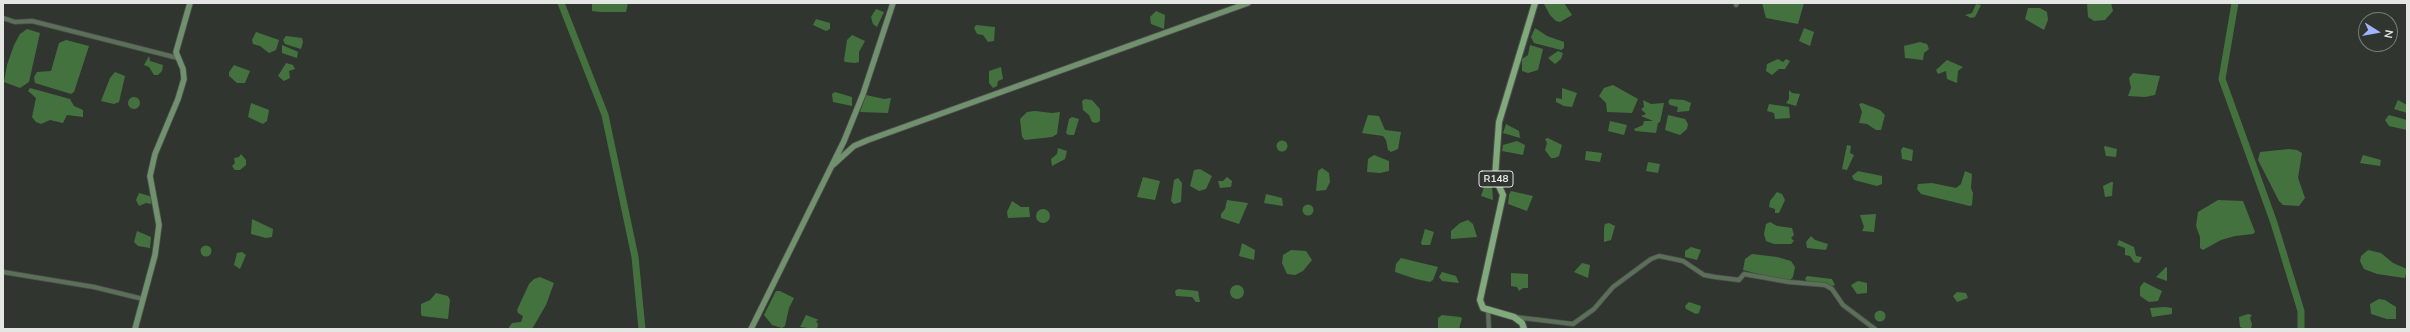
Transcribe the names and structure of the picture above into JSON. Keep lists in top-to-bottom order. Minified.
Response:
{"streets":{"main road":["R148"]},"north":"right"}
